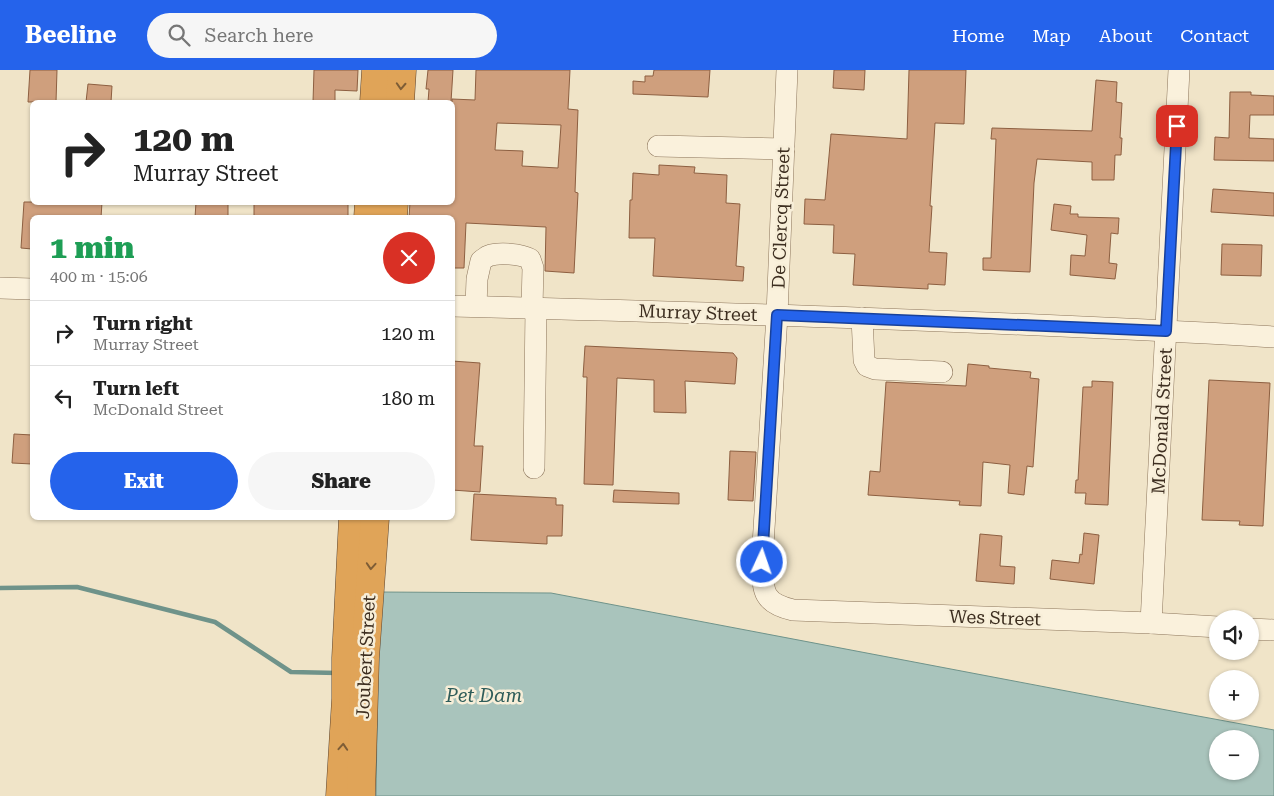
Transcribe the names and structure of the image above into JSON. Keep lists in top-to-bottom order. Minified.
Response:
{"streets":{"highway":["Joubert Street"],"street":["De Clercq Street","Murray Street","McDonald Street","Wes Street"]},"crossings":[["De Clercq Street","Murray Street"],["De Clercq Street","Wes Street"],["Murray Street","McDonald Street"],["McDonald Street","Wes Street"]],"water":["Pet Dam"],"page":{"header":"Beeline","search":"Search here","nav":["Home","Map","About","Contact"],"turn":["120 m","Murray Street"],"heading":["1 min","400 m · 15:06"],"list":[{"name":"Turn right","note":"Murray Street","value":"120 m"},{"name":"Turn left","note":"McDonald Street","value":"180 m"}],"buttons":["Exit","Share"],"map_buttons":["+","−"]}}
